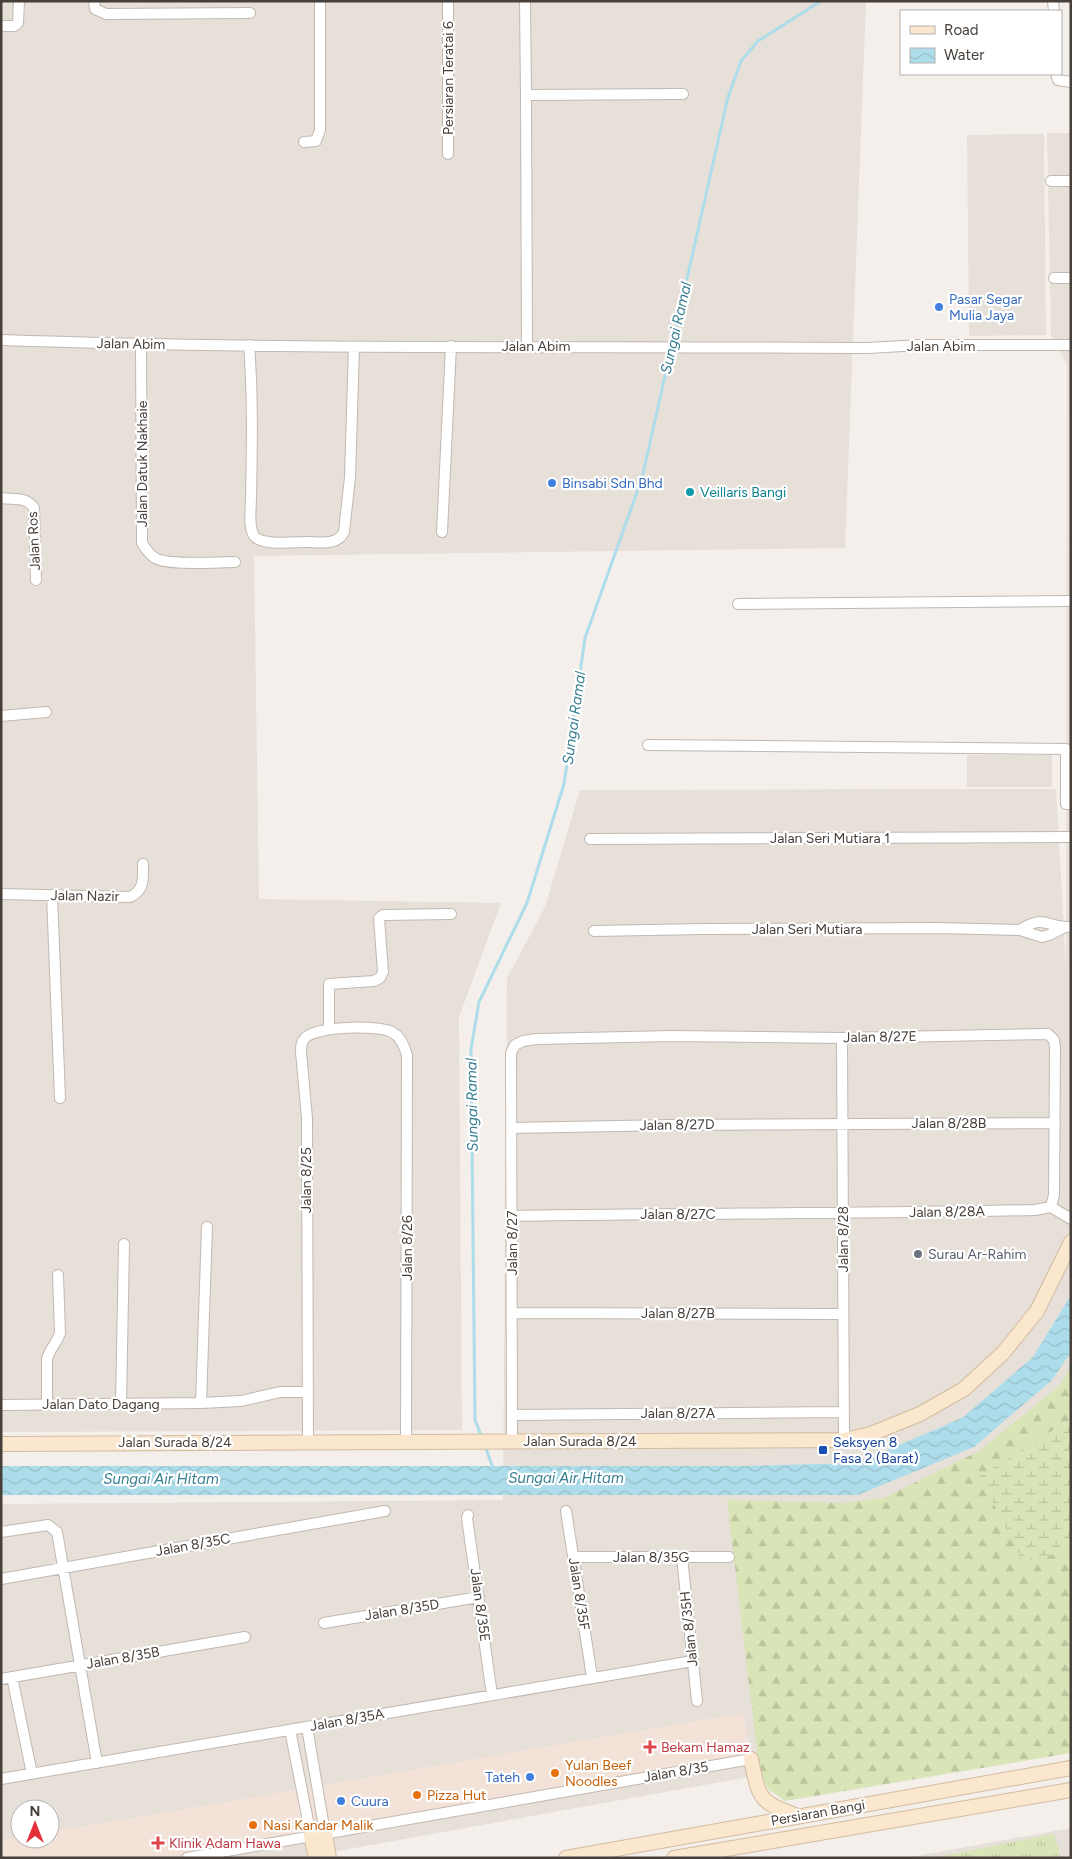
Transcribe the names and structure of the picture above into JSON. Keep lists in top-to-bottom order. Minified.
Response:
{"streets":{"street":["Persiaran Teratai 6","Jalan Abim","Jalan Datuk Nakhaie","Jalan Ros","Jalan Seri Mutiara 1","Jalan Nazir","Jalan Seri Mutiara","Jalan 8/27E","Jalan 8/28B","Jalan 8/27D","Jalan 8/25","Jalan 8/28A","Jalan 8/27C","Jalan 8/28","Jalan 8/27","Jalan 8/26","Jalan 8/27B","Jalan Dato Dagang","Jalan 8/27A","Jalan Surada 8/24","Jalan 8/35C","Jalan 8/35G","Jalan 8/35F","Jalan 8/35E","Jalan 8/35D","Jalan 8/35H","Jalan 8/35B","Jalan 8/35A","Jalan 8/35","Persiaran Bangi"]},"crossings":[["Jalan Abim","Jalan Datuk Nakhaie"],["Jalan 8/27E","Jalan 8/28B"],["Jalan 8/27E","Jalan 8/28A"],["Jalan 8/27E","Jalan 8/28"],["Jalan 8/27E","Jalan 8/27"],["Jalan 8/28B","Jalan 8/27D"],["Jalan 8/28B","Jalan 8/28"],["Jalan 8/27D","Jalan 8/28"],["Jalan 8/27D","Jalan 8/27"],["Jalan 8/25","Jalan 8/26"],["Jalan 8/25","Jalan Dato Dagang"],["Jalan 8/25","Jalan Surada 8/24"],["Jalan 8/28A","Jalan 8/27C"],["Jalan 8/28A","Jalan 8/28"],["Jalan 8/27C","Jalan 8/28"],["Jalan 8/27C","Jalan 8/27"],["Jalan 8/28","Jalan 8/27B"],["Jalan 8/28","Jalan 8/27A"],["Jalan 8/28","Jalan Surada 8/24"],["Jalan 8/27","Jalan 8/27B"],["Jalan 8/27","Jalan 8/27A"],["Jalan 8/27","Jalan Surada 8/24"],["Jalan 8/26","Jalan Surada 8/24"],["Jalan 8/35G","Jalan 8/35F"],["Jalan 8/35G","Jalan 8/35H"],["Jalan 8/35F","Jalan 8/35A"],["Jalan 8/35E","Jalan 8/35D"],["Jalan 8/35E","Jalan 8/35A"],["Jalan 8/35H","Jalan 8/35A"]],"water":["Sungai Ramal","Sungai Air Hitam"],"places":{"other":["Pasar Segar Mulia Jaya","Binsabi Sdn Bhd","Veillaris Bangi","Surau Ar-Rahim","Yulan Beef Noodles","Tateh","Pizza Hut","Cuura","Nasi Kandar Malik"],"transit":["Seksyen 8 Fasa 2 (Barat)"],"health":["Bekam Hamaz","Klinik Adam Hawa"]},"legend":["Road","Water"],"north":"top"}
